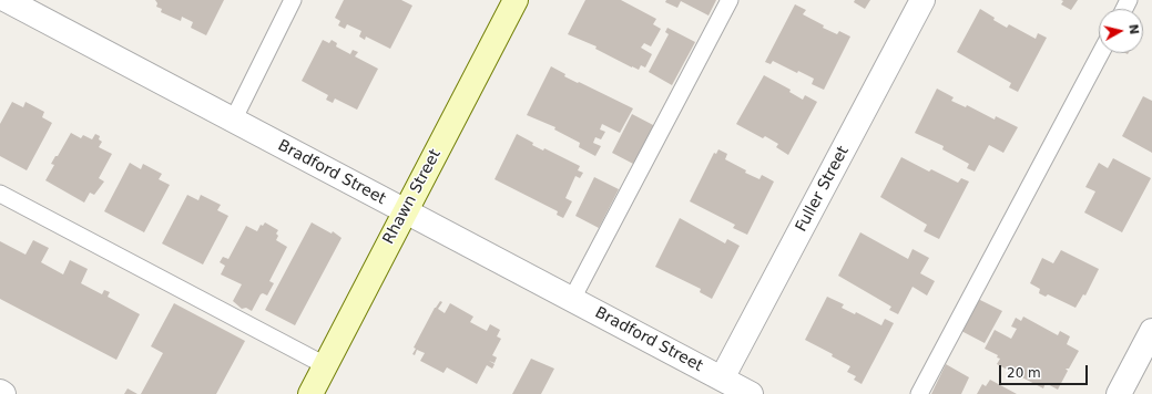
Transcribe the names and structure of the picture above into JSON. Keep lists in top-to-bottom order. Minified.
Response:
{"streets":{"main road":["Rhawn Street"],"street":["Bradford Street","Fuller Street"]},"crossings":[["Bradford Street","Fuller Street"],["Bradford Street","Rhawn Street"]],"scale_bar":"20 m","north":"right"}
